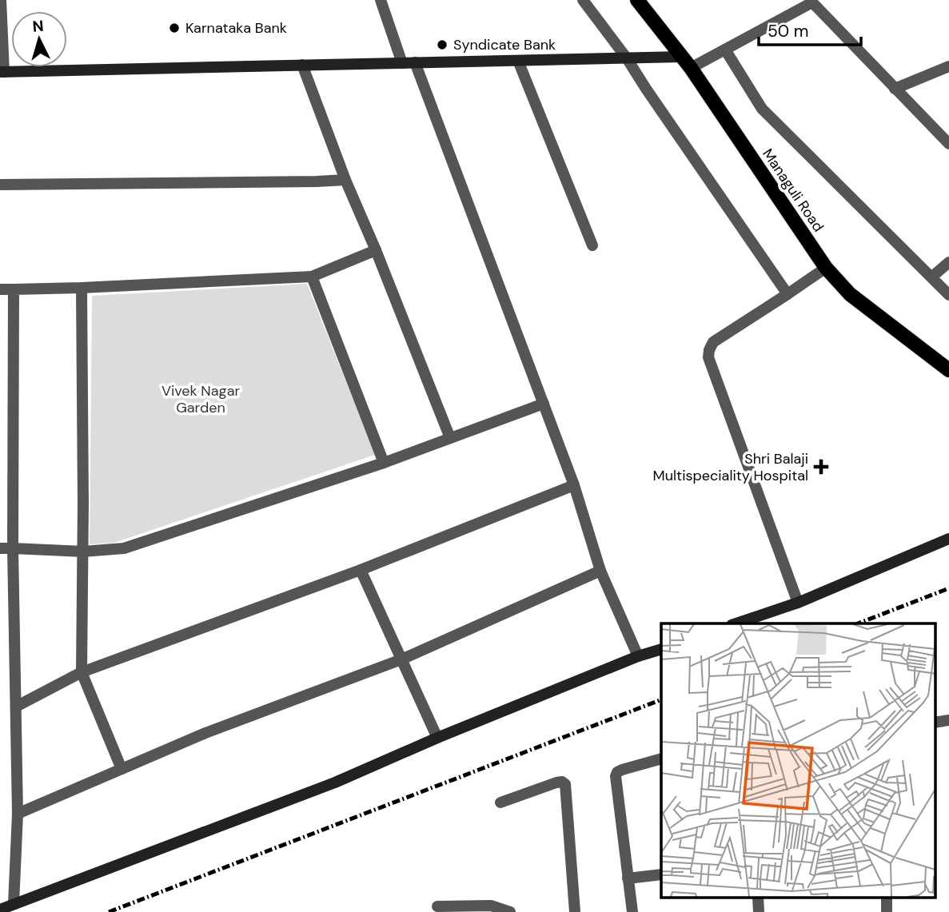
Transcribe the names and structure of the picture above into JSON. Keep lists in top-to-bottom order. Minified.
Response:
{"streets":{"main road":["Managuli Road"]},"parks":["Vivek Nagar Garden"],"places":{"other":["Karnataka Bank","Syndicate Bank"],"health":["Shri Balaji Multispeciality Hospital"]},"scale_bar":"50 m","north":"top"}
